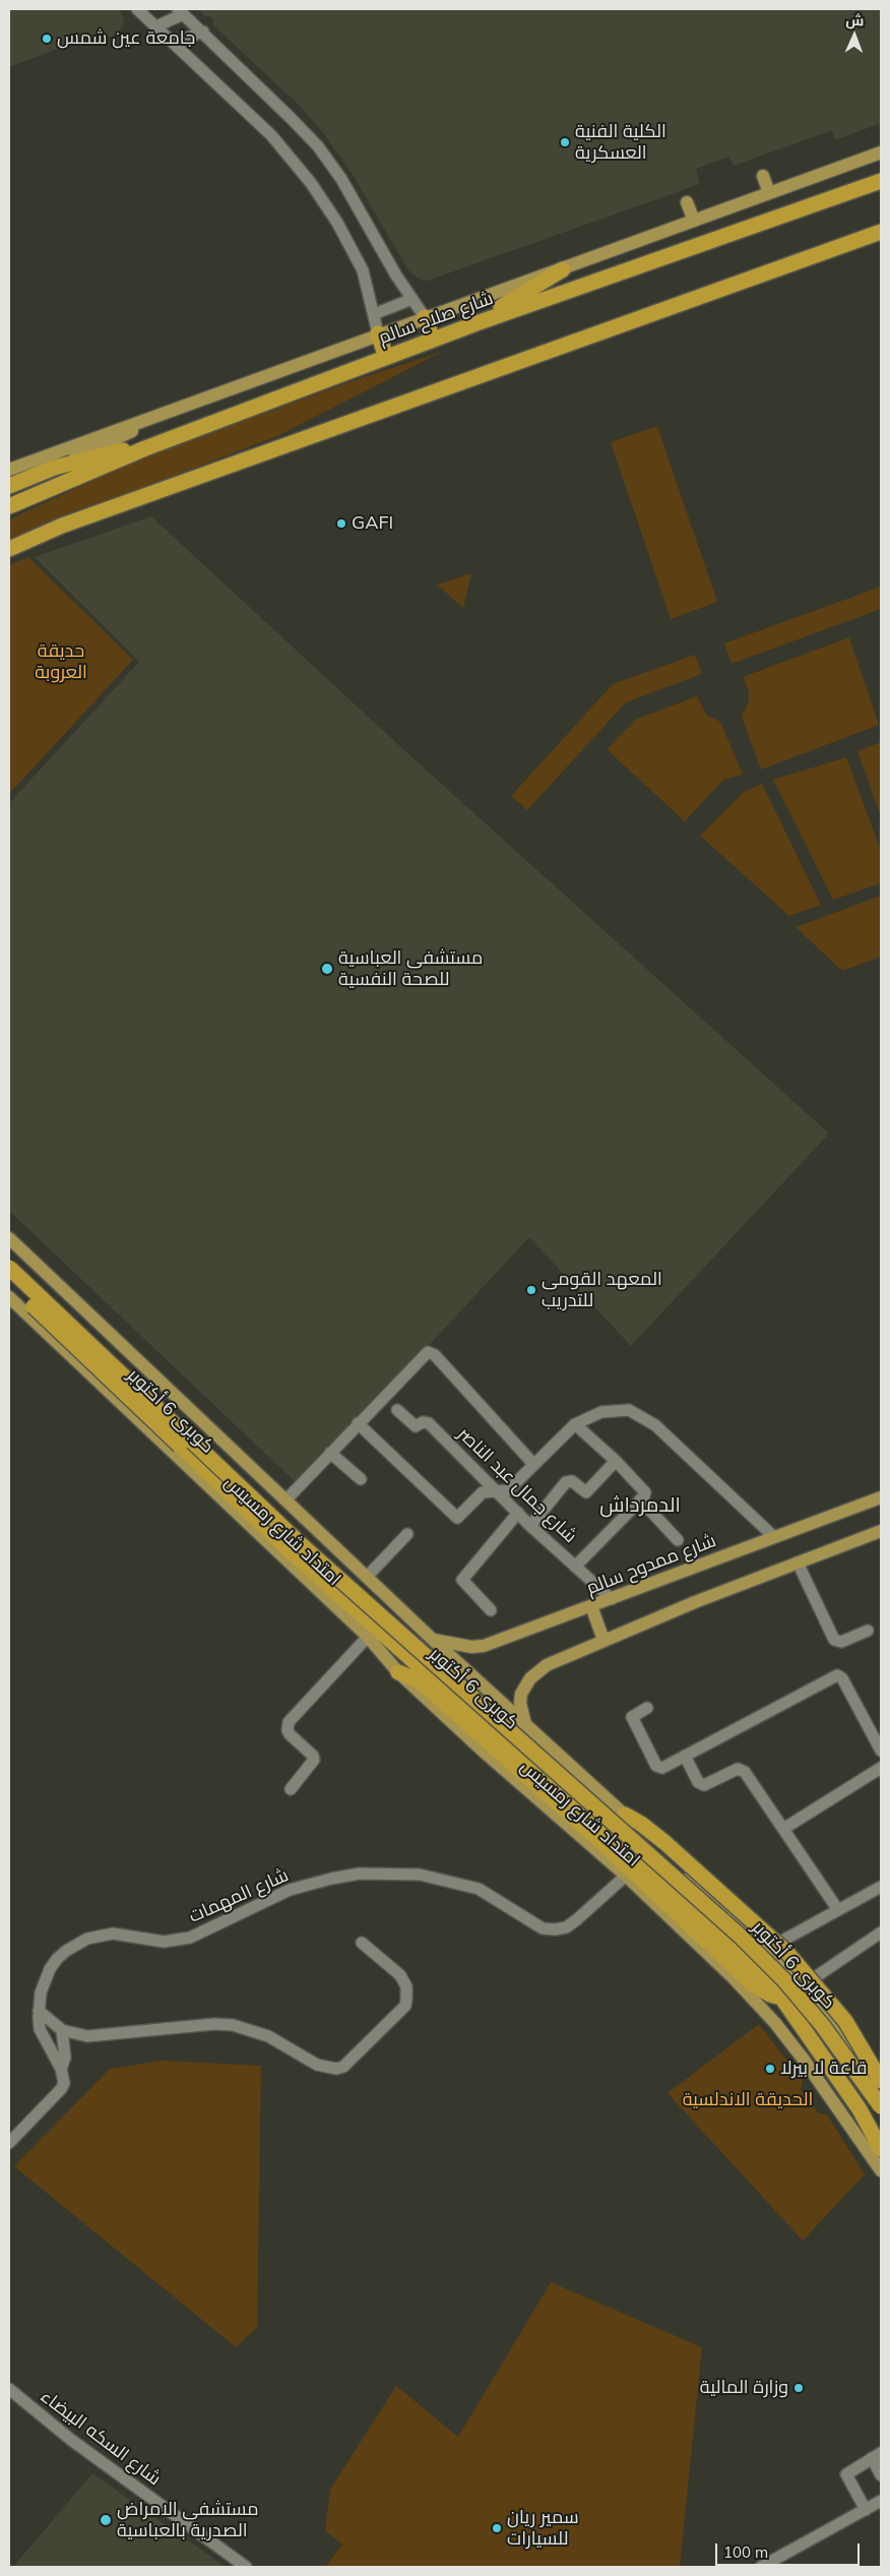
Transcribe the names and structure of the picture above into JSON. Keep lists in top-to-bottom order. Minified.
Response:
{"streets":{"highway":["شارع صلاح سالم","كوبرى 6 أكتوبر"],"main road":["امتداد شارع رمسيس","شارع ممدوح سالم"],"street":["شارع جمال عبد الناصر","شارع المهمات","شارع السكه البيضاء"]},"crossings":[["شارع جمال عبد الناصر","شارع ممدوح سالم"],["امتداد شارع رمسيس","شارع ممدوح سالم"],["امتداد شارع رمسيس","شارع المهمات"]],"districts":["الدمرداش"],"parks":["حديقة العروبة","الحديقة الاندلسية"],"places":["جامعة عين شمس","الكلية الفنية العسكرية","GAFI","مستشفى العباسية للصحة النفسية","المعهد القومى للتدريب","قاعة لا بيرلا","وزارة المالية","مستشفى الامراض الصدرية بالعباسية","سمير ريان للسيارات"],"scale_bar":"100 m","north":"top"}
